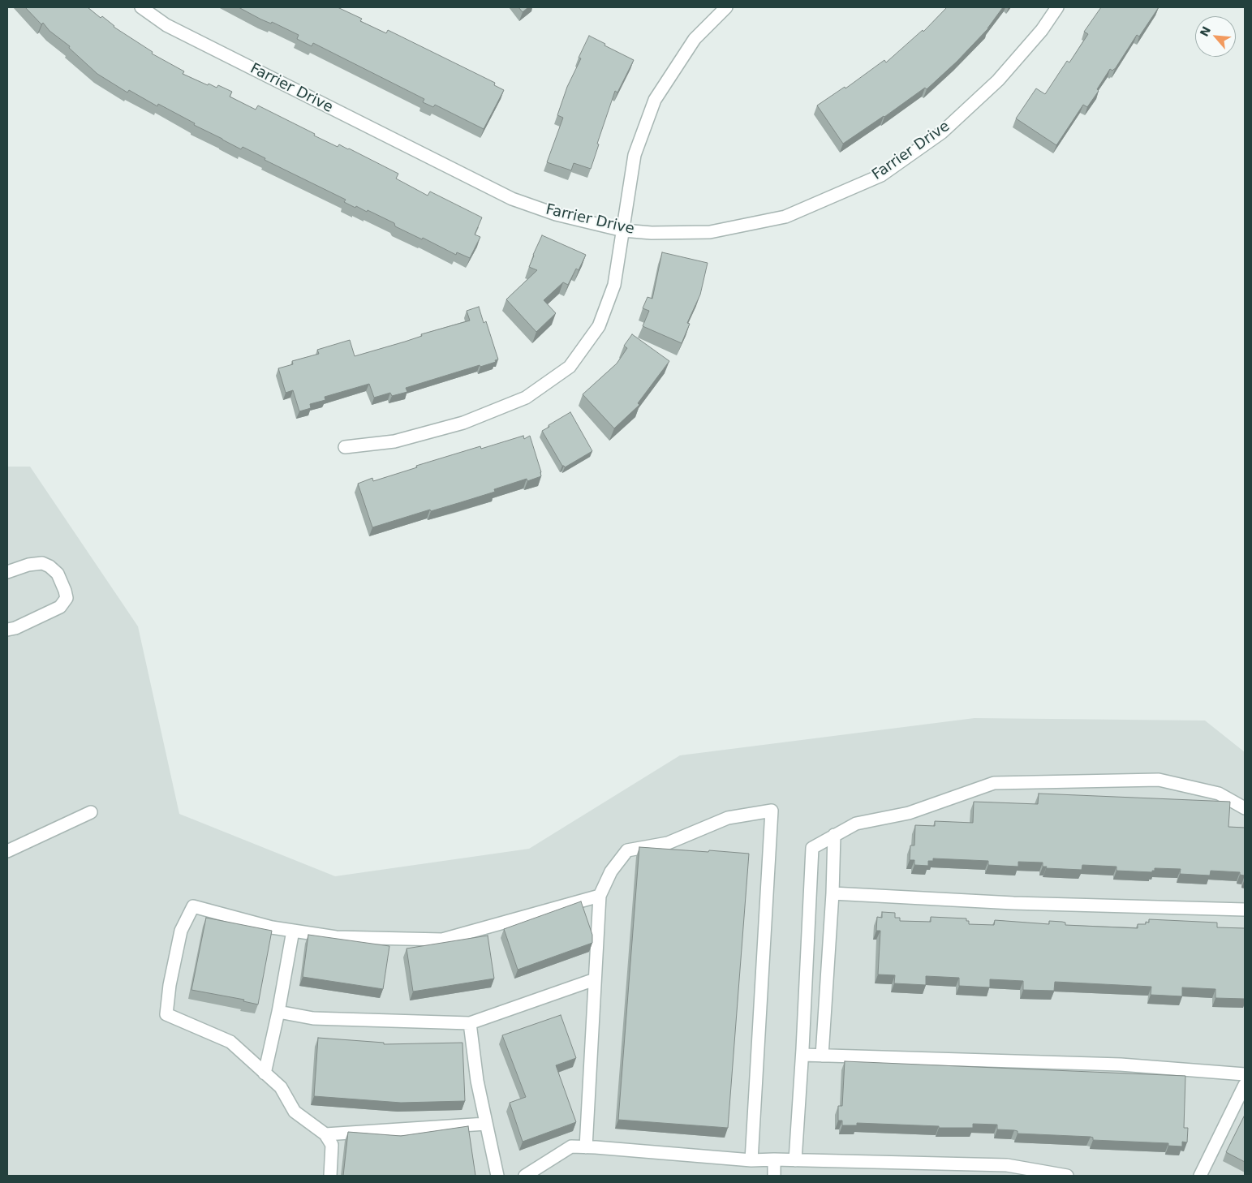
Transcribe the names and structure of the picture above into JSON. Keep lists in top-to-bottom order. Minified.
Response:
{"streets":{"street":["Farrier Drive"]},"north":"top left"}
